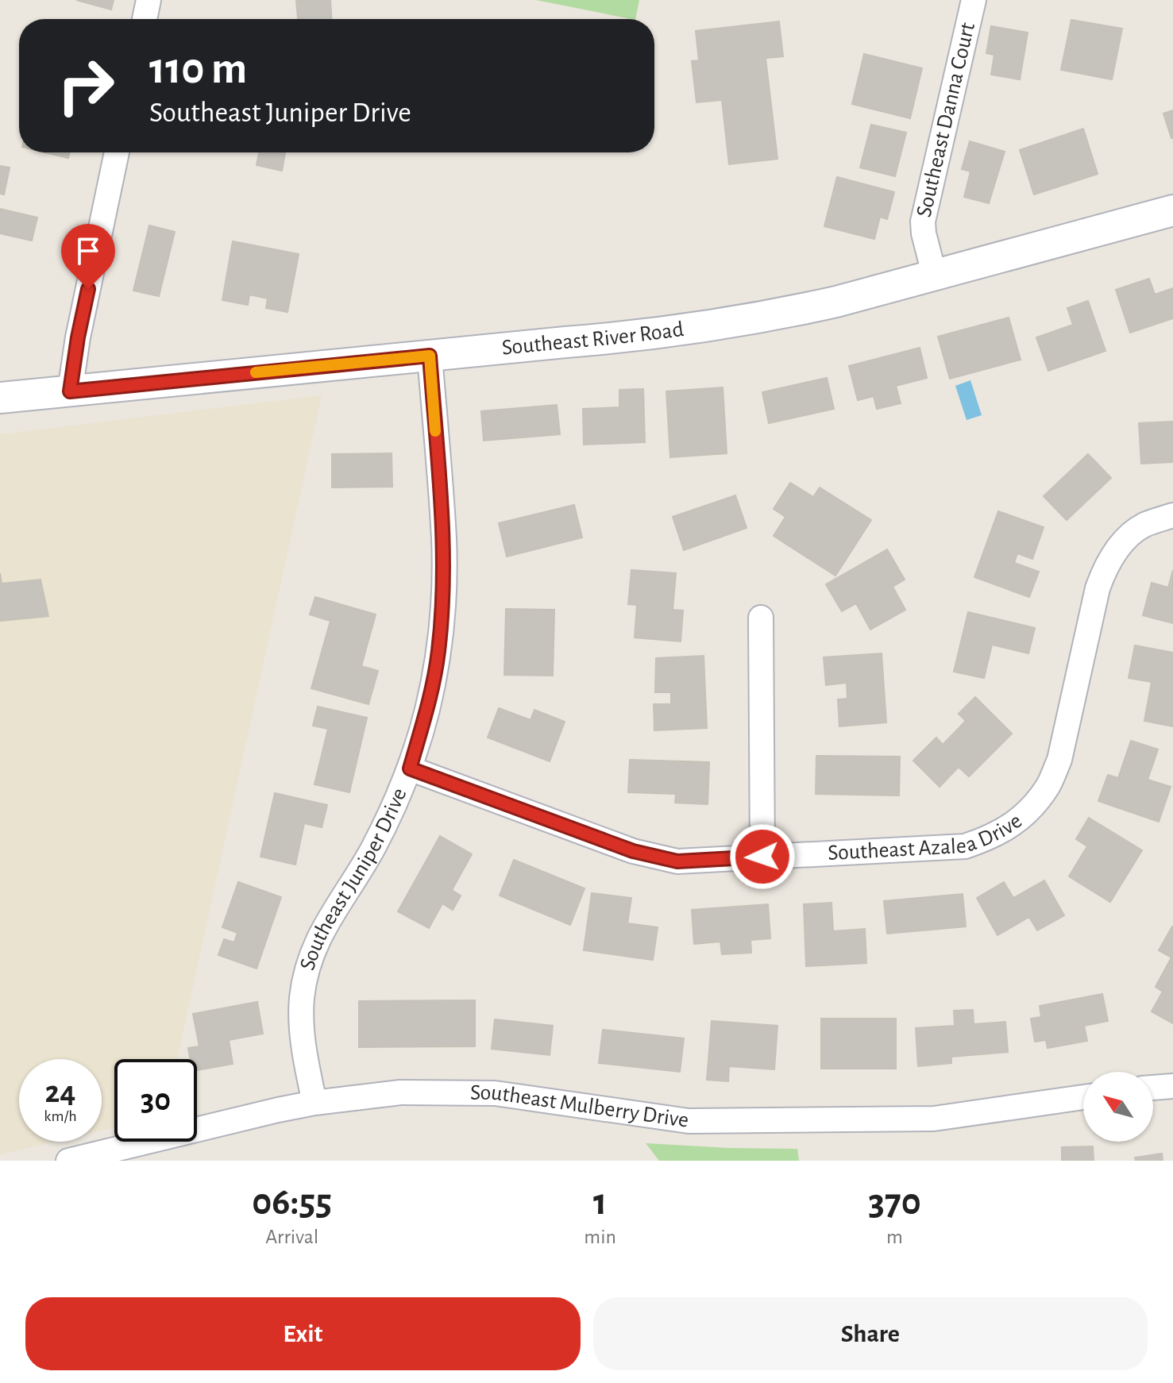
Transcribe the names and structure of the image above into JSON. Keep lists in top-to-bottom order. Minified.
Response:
{"streets":{"street":["Southeast Danna Court","Southeast River Road","Southeast Azalea Drive","Southeast Juniper Drive","Southeast Mulberry Drive"]},"crossings":[["Southeast Danna Court","Southeast River Road"],["Southeast River Road","Southeast Juniper Drive"],["Southeast Azalea Drive","Southeast Juniper Drive"],["Southeast Juniper Drive","Southeast Mulberry Drive"]],"north":"top left","page":{"turn":["110 m","Southeast Juniper Drive"],"speed":"24 km/h","limit":"30","eta":["06:55","Arrival","1","min","370","m"],"buttons":["Exit","Share"]}}
